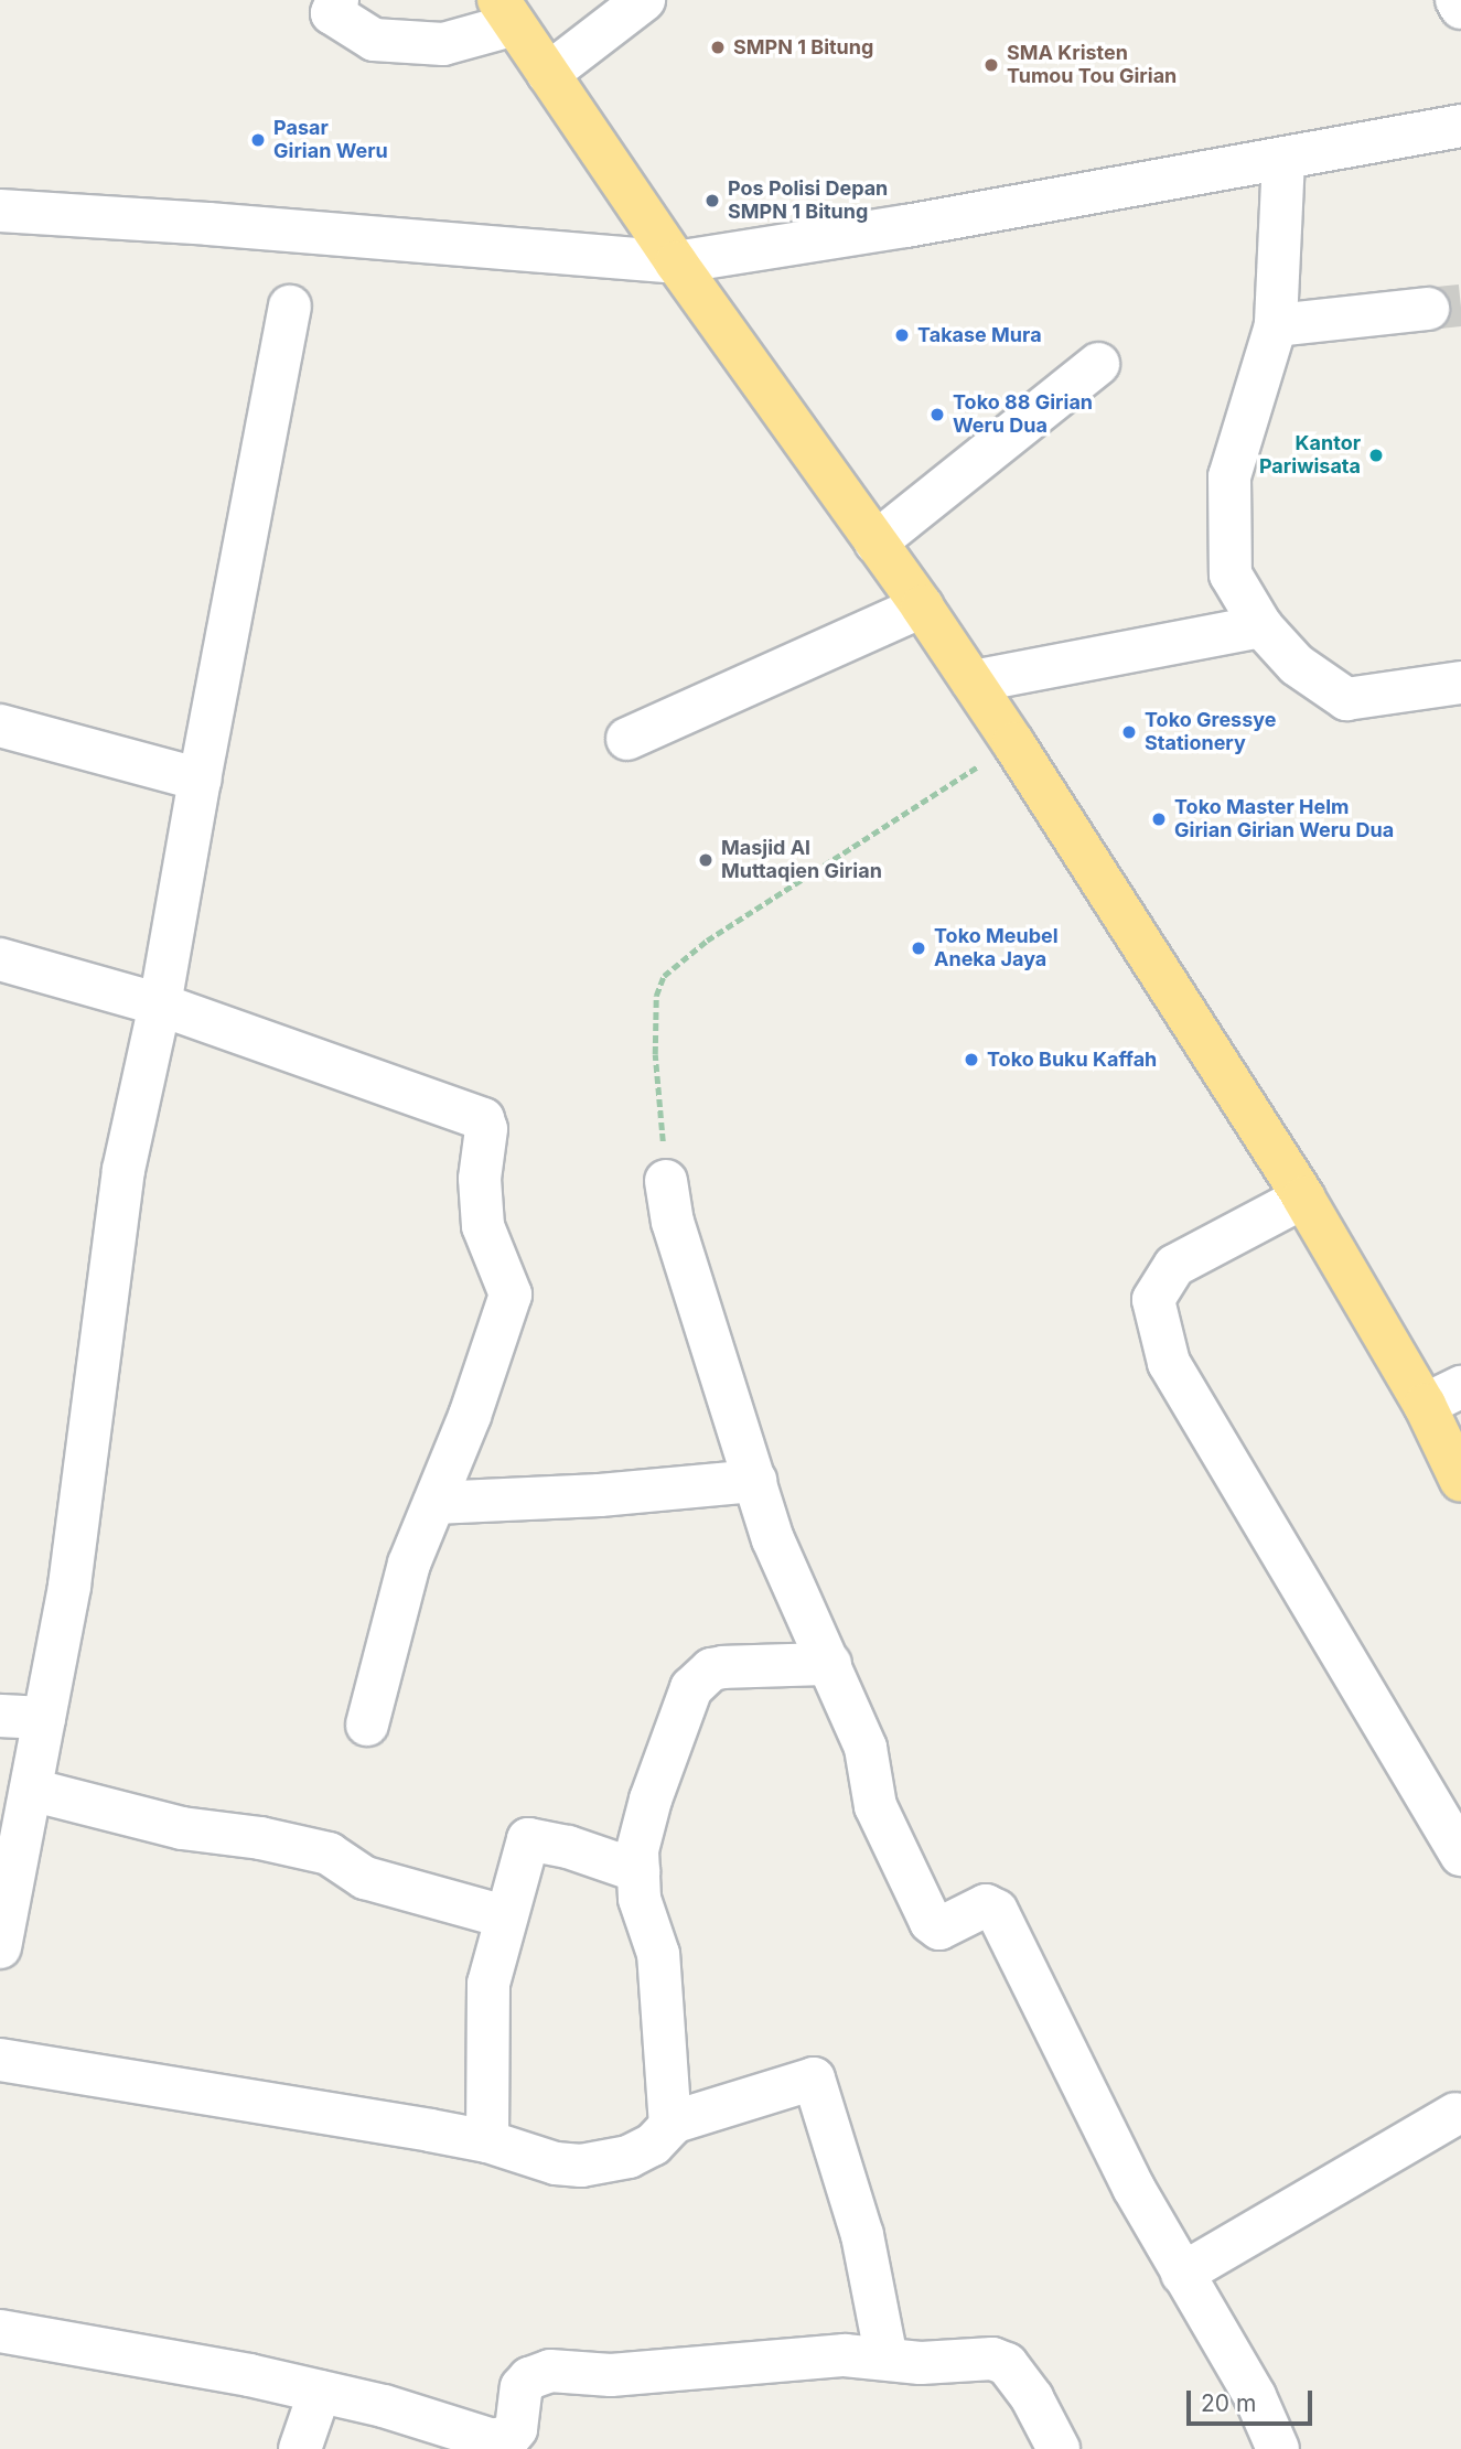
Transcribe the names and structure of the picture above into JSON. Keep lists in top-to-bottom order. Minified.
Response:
{"places":["SMPN 1 Bitung","SMA Kristen Tumou Tou Girian","Pasar Girian Weru","Pos Polisi Depan SMPN 1 Bitung","Takase Mura","Toko 88 Girian Weru Dua","Kantor Pariwisata","Toko Gressye Stationery","Toko Master Helm Girian Girian Weru Dua","Masjid Al Muttaqien Girian","Toko Meubel Aneka Jaya","Toko Buku Kaffah"],"scale_bar":"20 m"}
